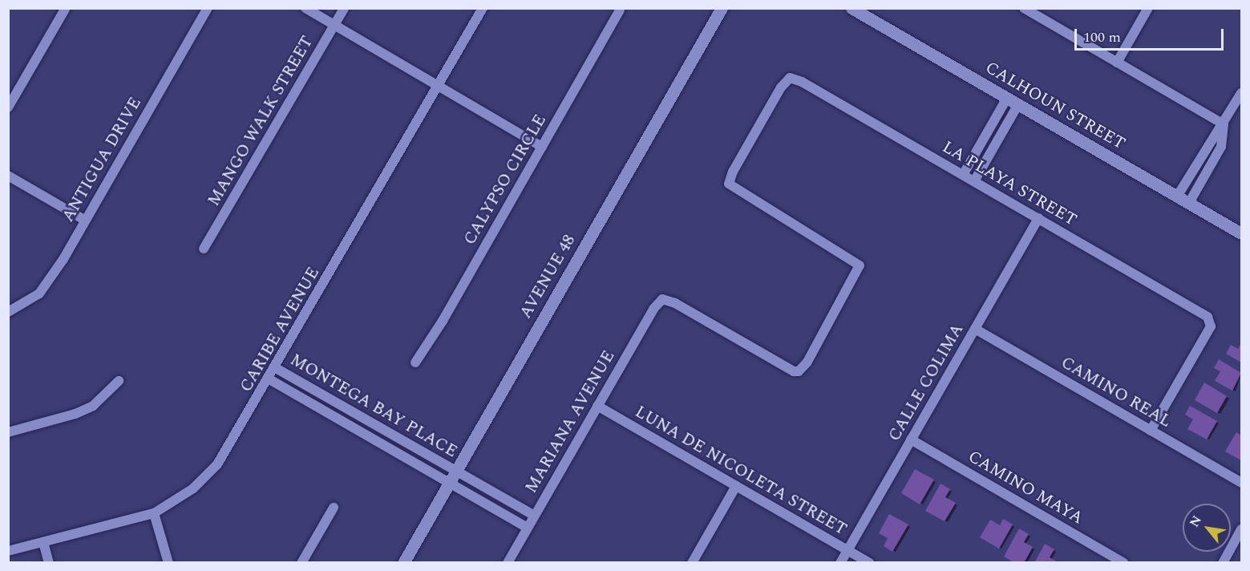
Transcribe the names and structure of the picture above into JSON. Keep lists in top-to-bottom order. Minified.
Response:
{"streets":{"main road":["CALHOUN STREET","AVENUE 48"],"street":["MANGO WALK STREET","ANTIGUA DRIVE","CALYPSO CIRCLE","LA PLAYA STREET","CARIBE AVENUE","CALLE COLIMA","CAMINO REAL","MONTEGA BAY PLACE","MARIANA AVENUE","LUNA DE NICOLETA STREET","CAMINO MAYA"]},"crossings":[["LA PLAYA STREET","CALLE COLIMA"],["LA PLAYA STREET","CAMINO REAL"],["LA PLAYA STREET","MARIANA AVENUE"],["AVENUE 48","MONTEGA BAY PLACE"],["CARIBE AVENUE","MONTEGA BAY PLACE"],["CALLE COLIMA","CAMINO REAL"],["CALLE COLIMA","LUNA DE NICOLETA STREET"],["CALLE COLIMA","CAMINO MAYA"],["MONTEGA BAY PLACE","MARIANA AVENUE"],["MARIANA AVENUE","LUNA DE NICOLETA STREET"]],"scale_bar":"100 m","north":"top left"}
